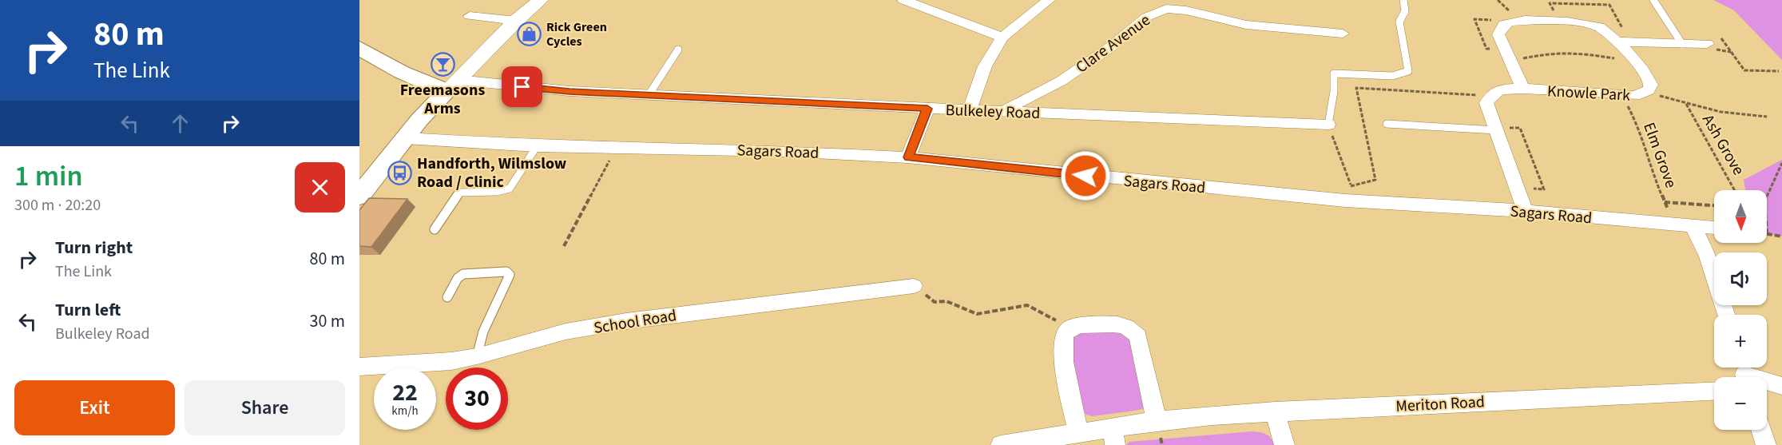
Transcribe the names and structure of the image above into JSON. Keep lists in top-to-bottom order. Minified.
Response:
{"streets":{"street":["Clare Avenue","Knowle Park","Bulkeley Road","Sagars Road","School Road","Meriton Road"],"path":["Ash Grove","Elm Grove"]},"crossings":[["Clare Avenue","Bulkeley Road"],["Knowle Park","Sagars Road"],["Knowle Park","Elm Grove"],["Sagars Road","Elm Grove"]],"places":{"shop":["Rick Green Cycles"],"bar":["Freemasons Arms"],"bus stop":["Handforth, Wilmslow Road / Clinic"]},"north":"bottom","page":{"turn":["80 m","The Link"],"heading":["1 min","300 m · 20:20"],"map_buttons":["+","−"],"list":[{"name":"Turn right","note":"The Link","value":"80 m"},{"name":"Turn left","note":"Bulkeley Road","value":"30 m"}],"speed":"22 km/h","limit":"30","buttons":["Exit","Share"]}}
